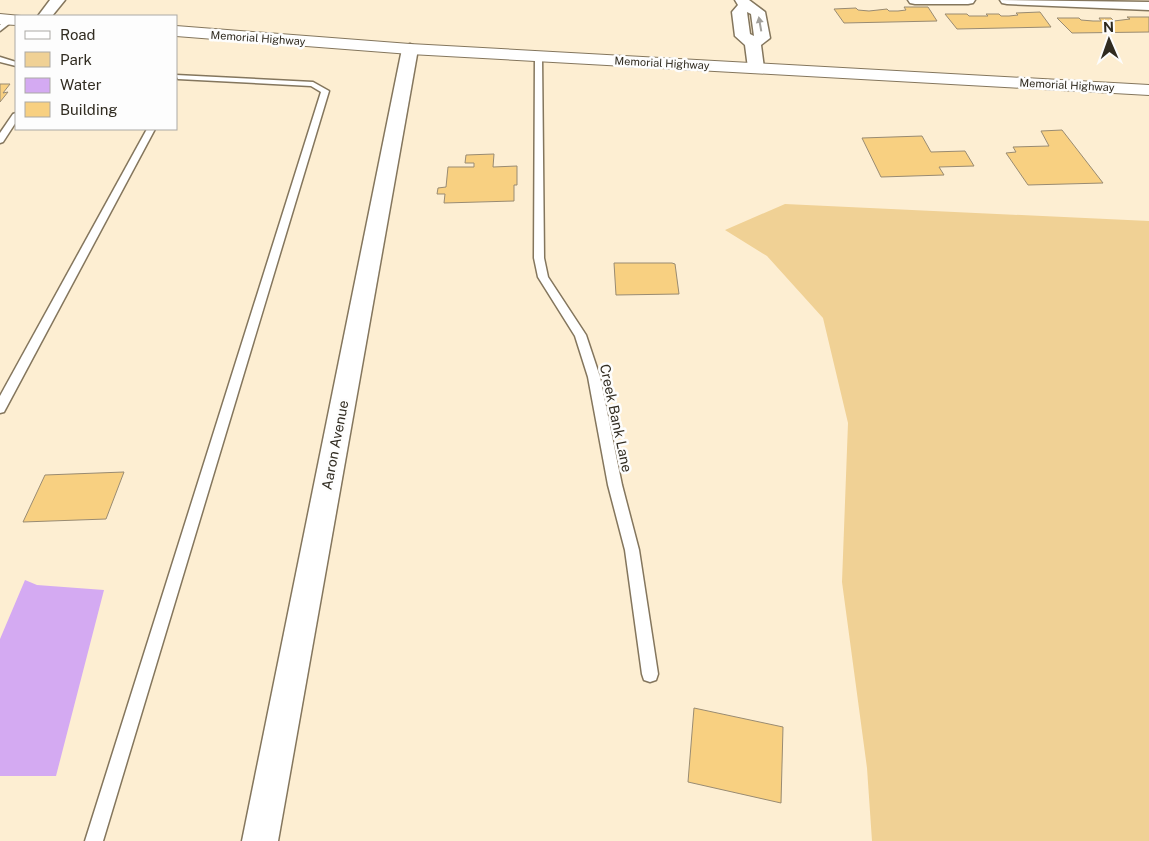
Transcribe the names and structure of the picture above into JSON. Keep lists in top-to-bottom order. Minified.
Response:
{"streets":{"street":["Memorial Highway","Aaron Avenue"],"lane":["Creek Bank Lane"]},"crossings":[["Memorial Highway","Creek Bank Lane"],["Memorial Highway","Aaron Avenue"]],"legend":["Road","Park","Water","Building"],"north":"top"}
